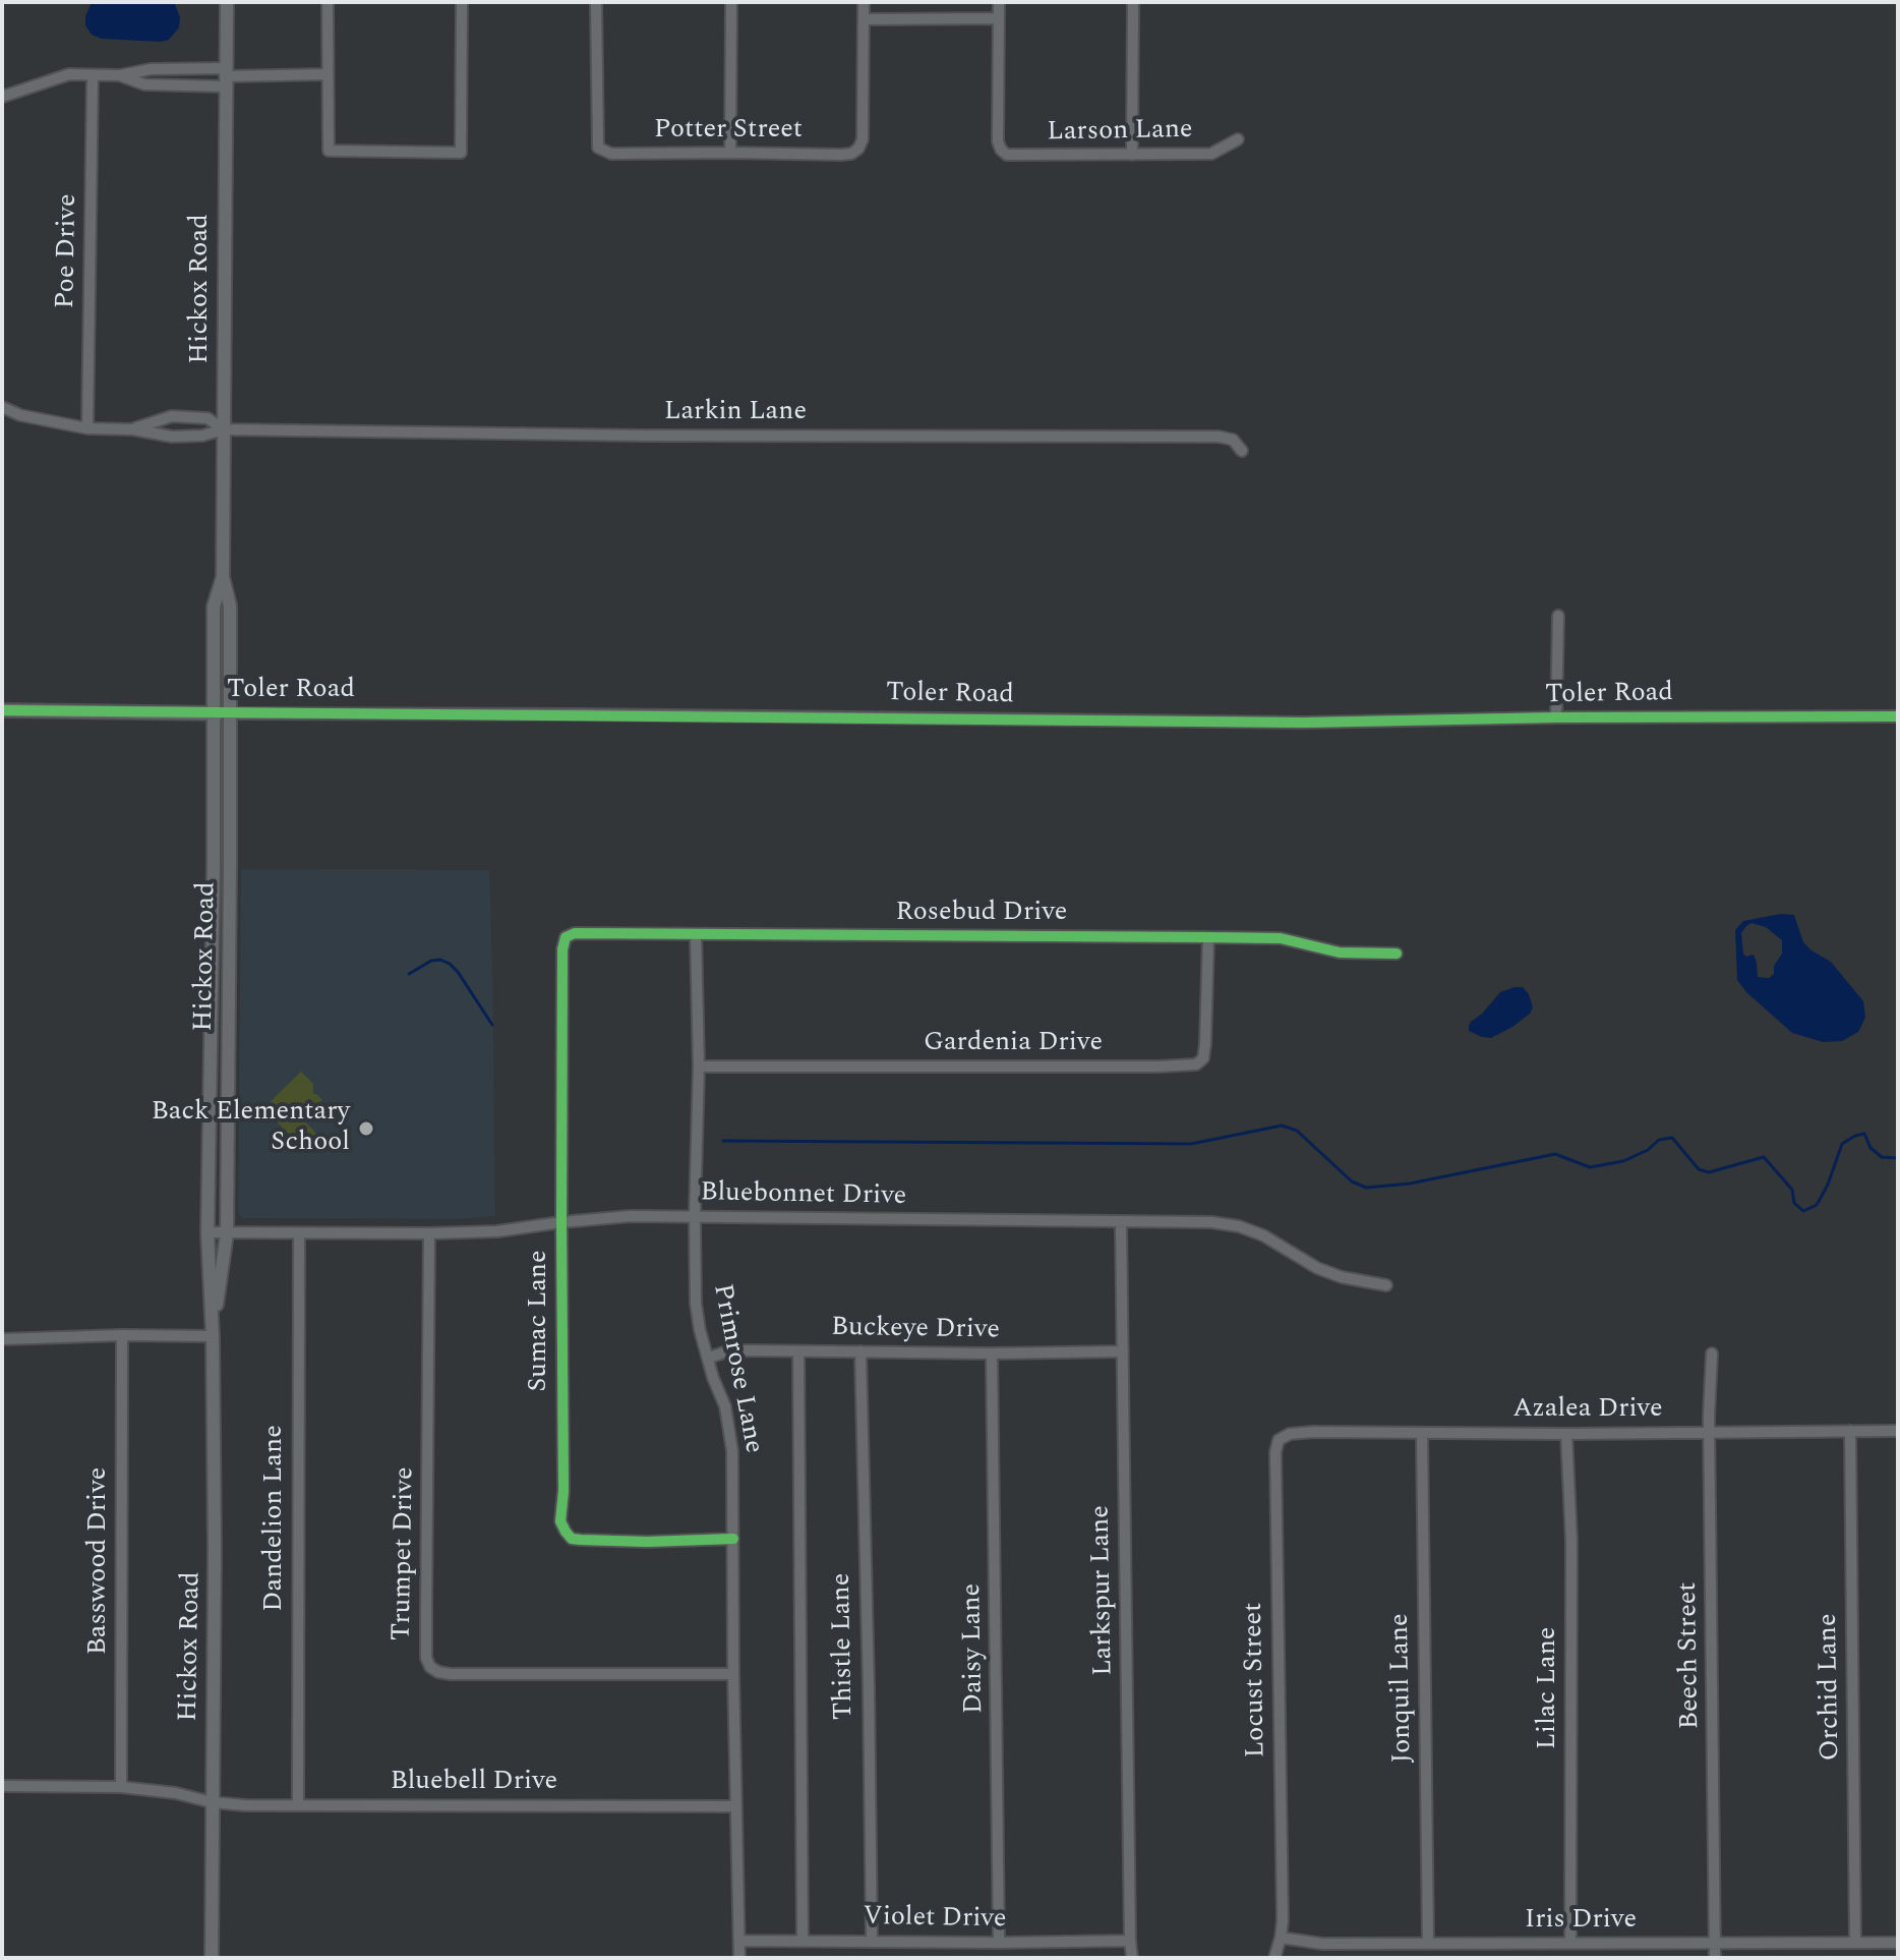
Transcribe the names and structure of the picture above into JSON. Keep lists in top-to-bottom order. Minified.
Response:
{"streets":{"street":["Potter Street","Larson Lane","Poe Drive","Hickox Road","Larkin Lane","Toler Road","Rosebud Drive","Gardenia Drive","Bluebonnet Drive","Sumac Lane","Buckeye Drive","Primrose Lane","Azalea Drive","Dandelion Lane","Trumpet Drive","Basswood Drive","Larkspur Lane","Thistle Lane","Daisy Lane","Beech Street","Locust Street","Orchid Lane","Jonquil Lane","Lilac Lane","Bluebell Drive","Violet Drive","Iris Drive"]},"crossings":[["Hickox Road","Larkin Lane"],["Hickox Road","Toler Road"],["Hickox Road","Bluebonnet Drive"],["Hickox Road","Bluebell Drive"],["Rosebud Drive","Gardenia Drive"],["Rosebud Drive","Sumac Lane"],["Rosebud Drive","Primrose Lane"],["Gardenia Drive","Primrose Lane"],["Bluebonnet Drive","Sumac Lane"],["Bluebonnet Drive","Primrose Lane"],["Bluebonnet Drive","Dandelion Lane"],["Bluebonnet Drive","Trumpet Drive"],["Bluebonnet Drive","Larkspur Lane"],["Sumac Lane","Primrose Lane"],["Buckeye Drive","Primrose Lane"],["Buckeye Drive","Larkspur Lane"],["Buckeye Drive","Thistle Lane"],["Buckeye Drive","Daisy Lane"],["Primrose Lane","Trumpet Drive"],["Primrose Lane","Bluebell Drive"],["Primrose Lane","Violet Drive"],["Azalea Drive","Beech Street"],["Azalea Drive","Locust Street"],["Azalea Drive","Orchid Lane"],["Azalea Drive","Jonquil Lane"],["Azalea Drive","Lilac Lane"],["Dandelion Lane","Bluebell Drive"],["Basswood Drive","Bluebell Drive"],["Larkspur Lane","Violet Drive"],["Thistle Lane","Violet Drive"],["Daisy Lane","Violet Drive"],["Beech Street","Iris Drive"],["Locust Street","Iris Drive"],["Orchid Lane","Iris Drive"],["Jonquil Lane","Iris Drive"],["Lilac Lane","Iris Drive"]],"places":["Back Elementary School"]}
